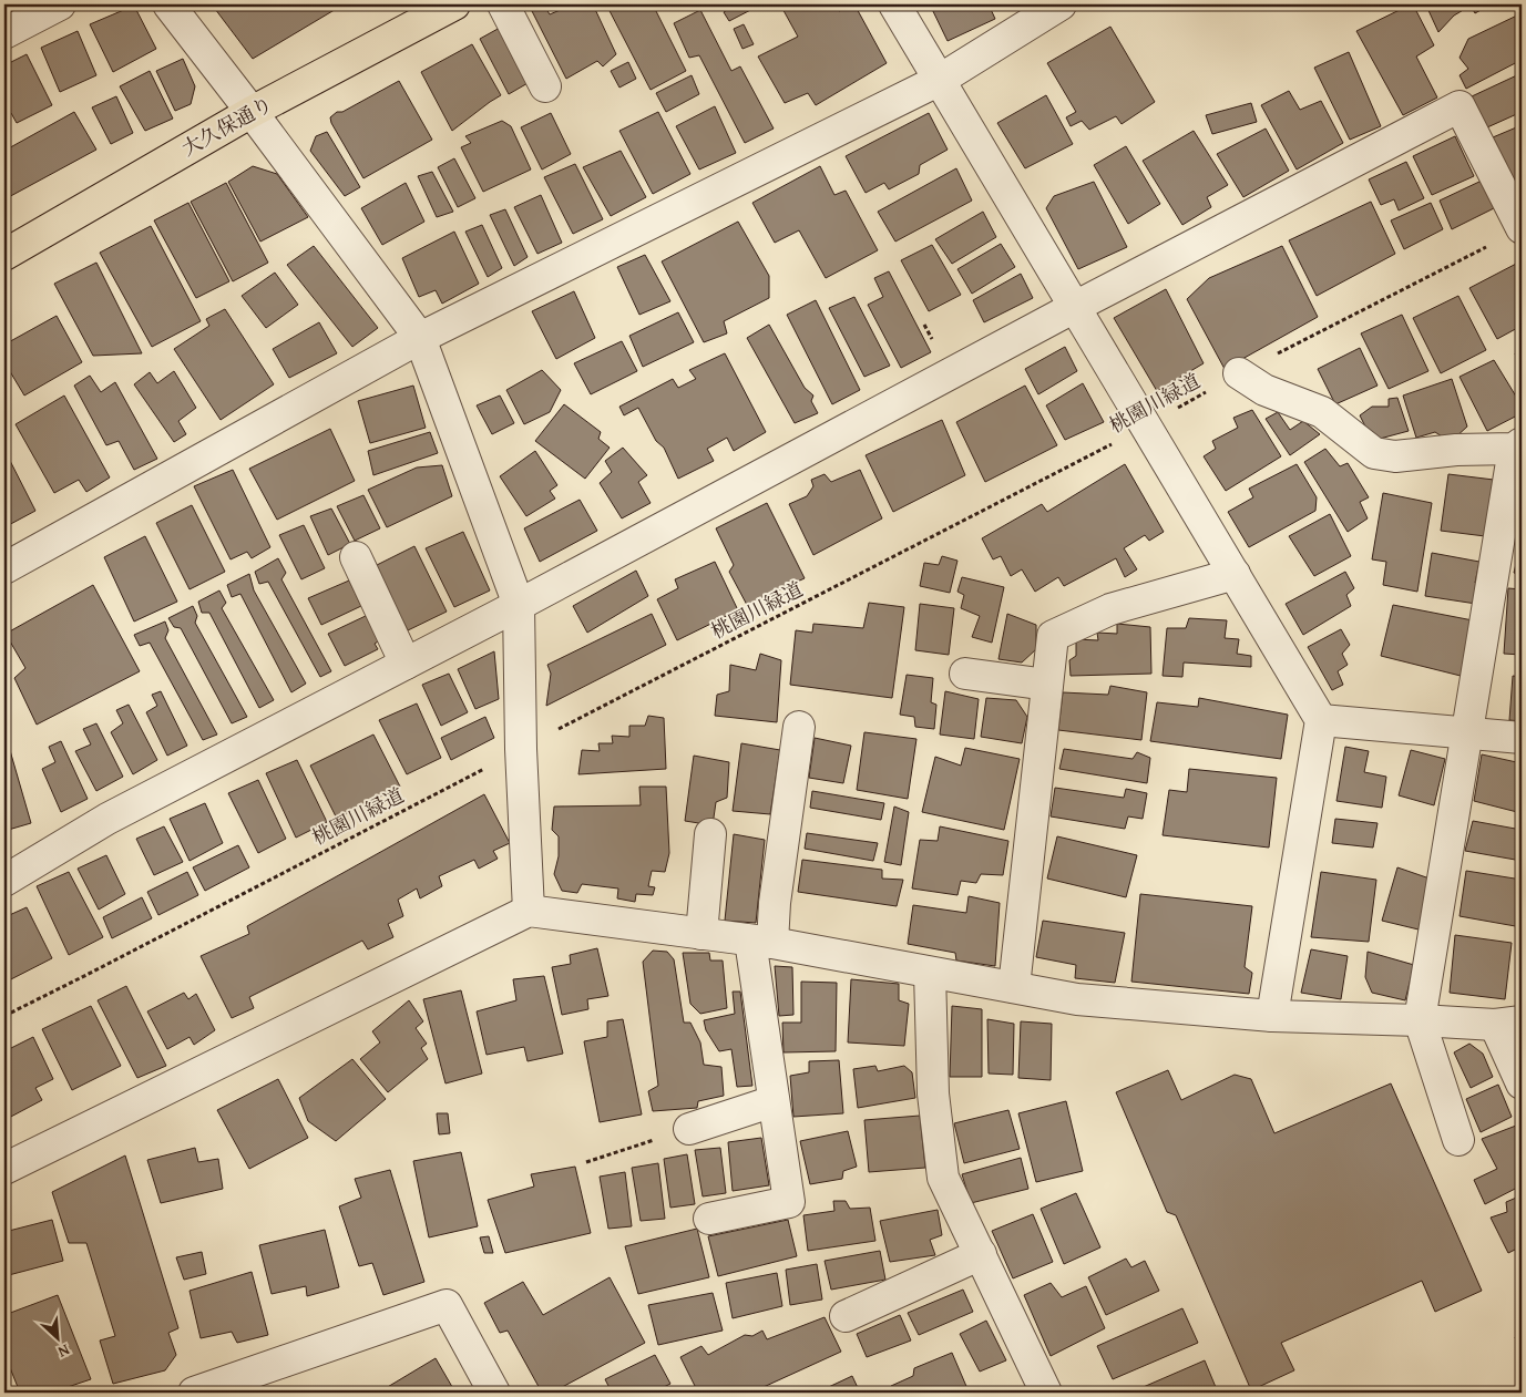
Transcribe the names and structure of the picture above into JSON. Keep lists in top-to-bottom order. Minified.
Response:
{"streets":{"main road":["大久保通り"],"path":["桃園川緑道"]},"north":"bottom right"}
